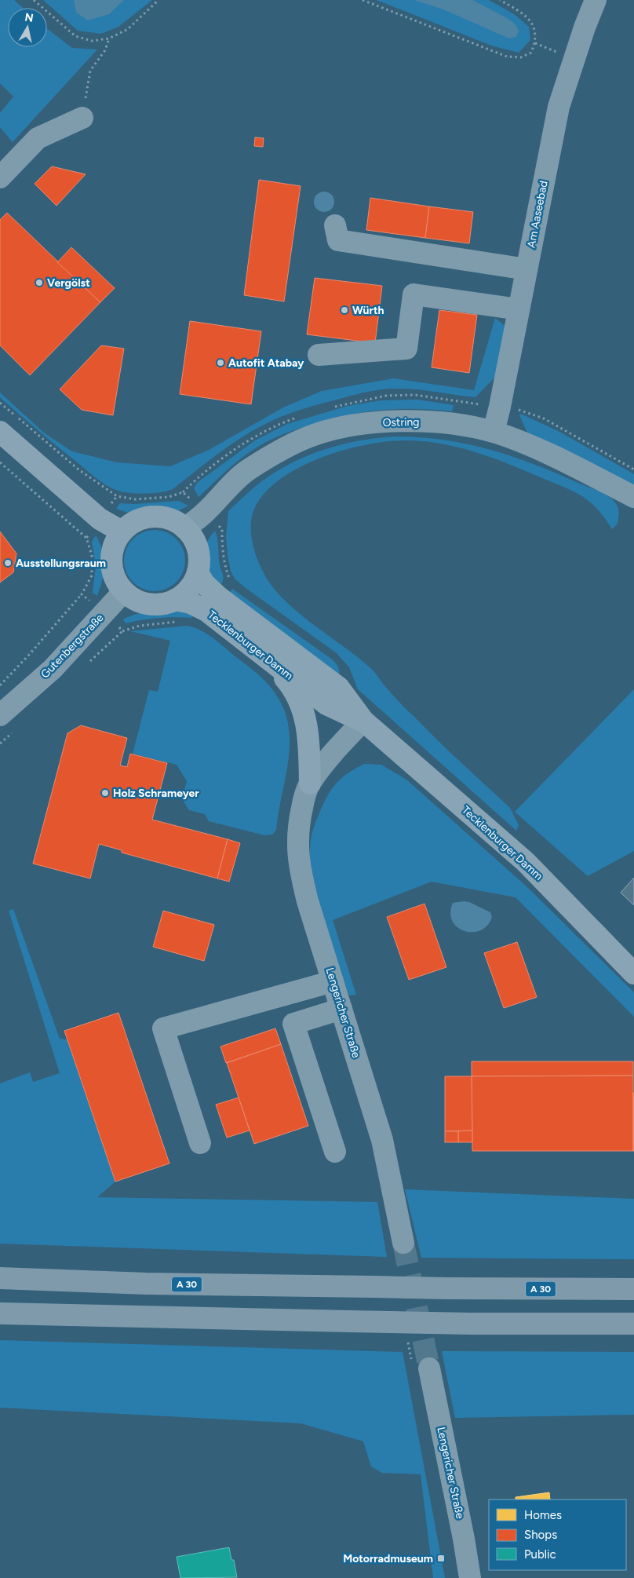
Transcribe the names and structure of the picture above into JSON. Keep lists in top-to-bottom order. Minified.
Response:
{"streets":{"highway":["A 30"],"main road":["Tecklenburger Damm","Lengericher Straße"],"street":["Am Aaseebad","Ostring","Gutenbergstraße"]},"crossings":[["Am Aaseebad","Ostring"],["Ostring","Tecklenburger Damm"],["Ostring","Gutenbergstraße"],["Tecklenburger Damm","Gutenbergstraße"],["Tecklenburger Damm","Lengericher Straße"]],"places":{"other":["Vergölst","Würth","Autofit Atabay","Ausstellungsraum","Holz Schrameyer"],"transit":["Motorradmuseum"]},"legend":["Homes","Shops","Public"],"north":"top"}
